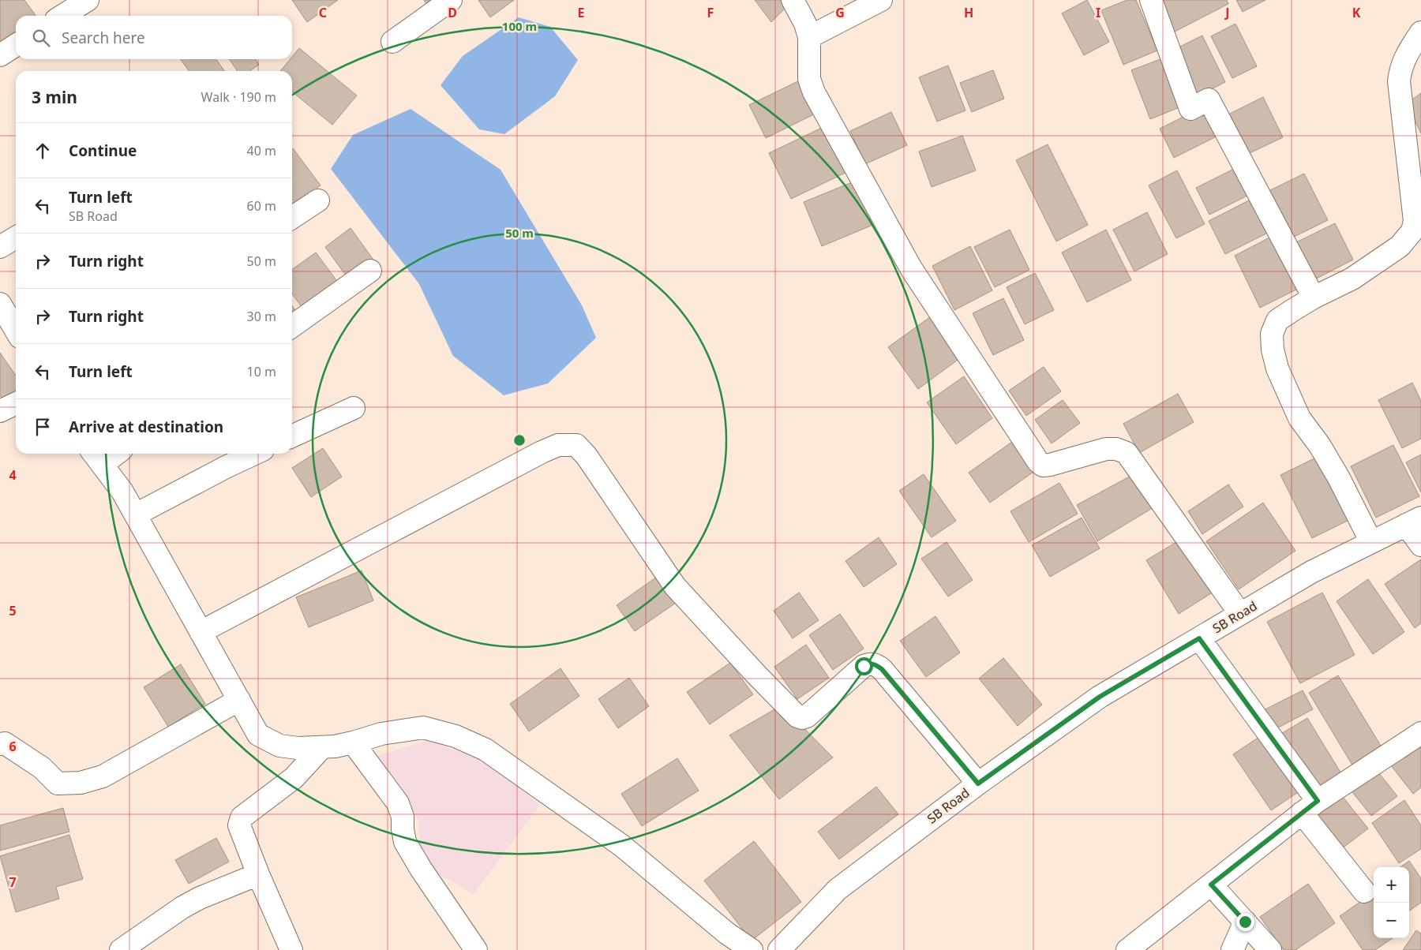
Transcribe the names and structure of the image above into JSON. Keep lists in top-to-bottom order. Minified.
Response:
{"streets":{"street":["SB Road"]},"page":{"search":"Search here","heading":["3 min","Walk · 190 m"],"list":[["Continue","40 m"],["Turn left","SB Road","60 m"],["Turn right","50 m"],["Turn right","30 m"],["Turn left","10 m"],"Arrive at destination"],"map_buttons":["+","−"]},"grid":{"columns":["C","D","E","F","G","H","I","J","K"],"rows":["4","5","6","7"]},"rings":["100 m","50 m"]}
